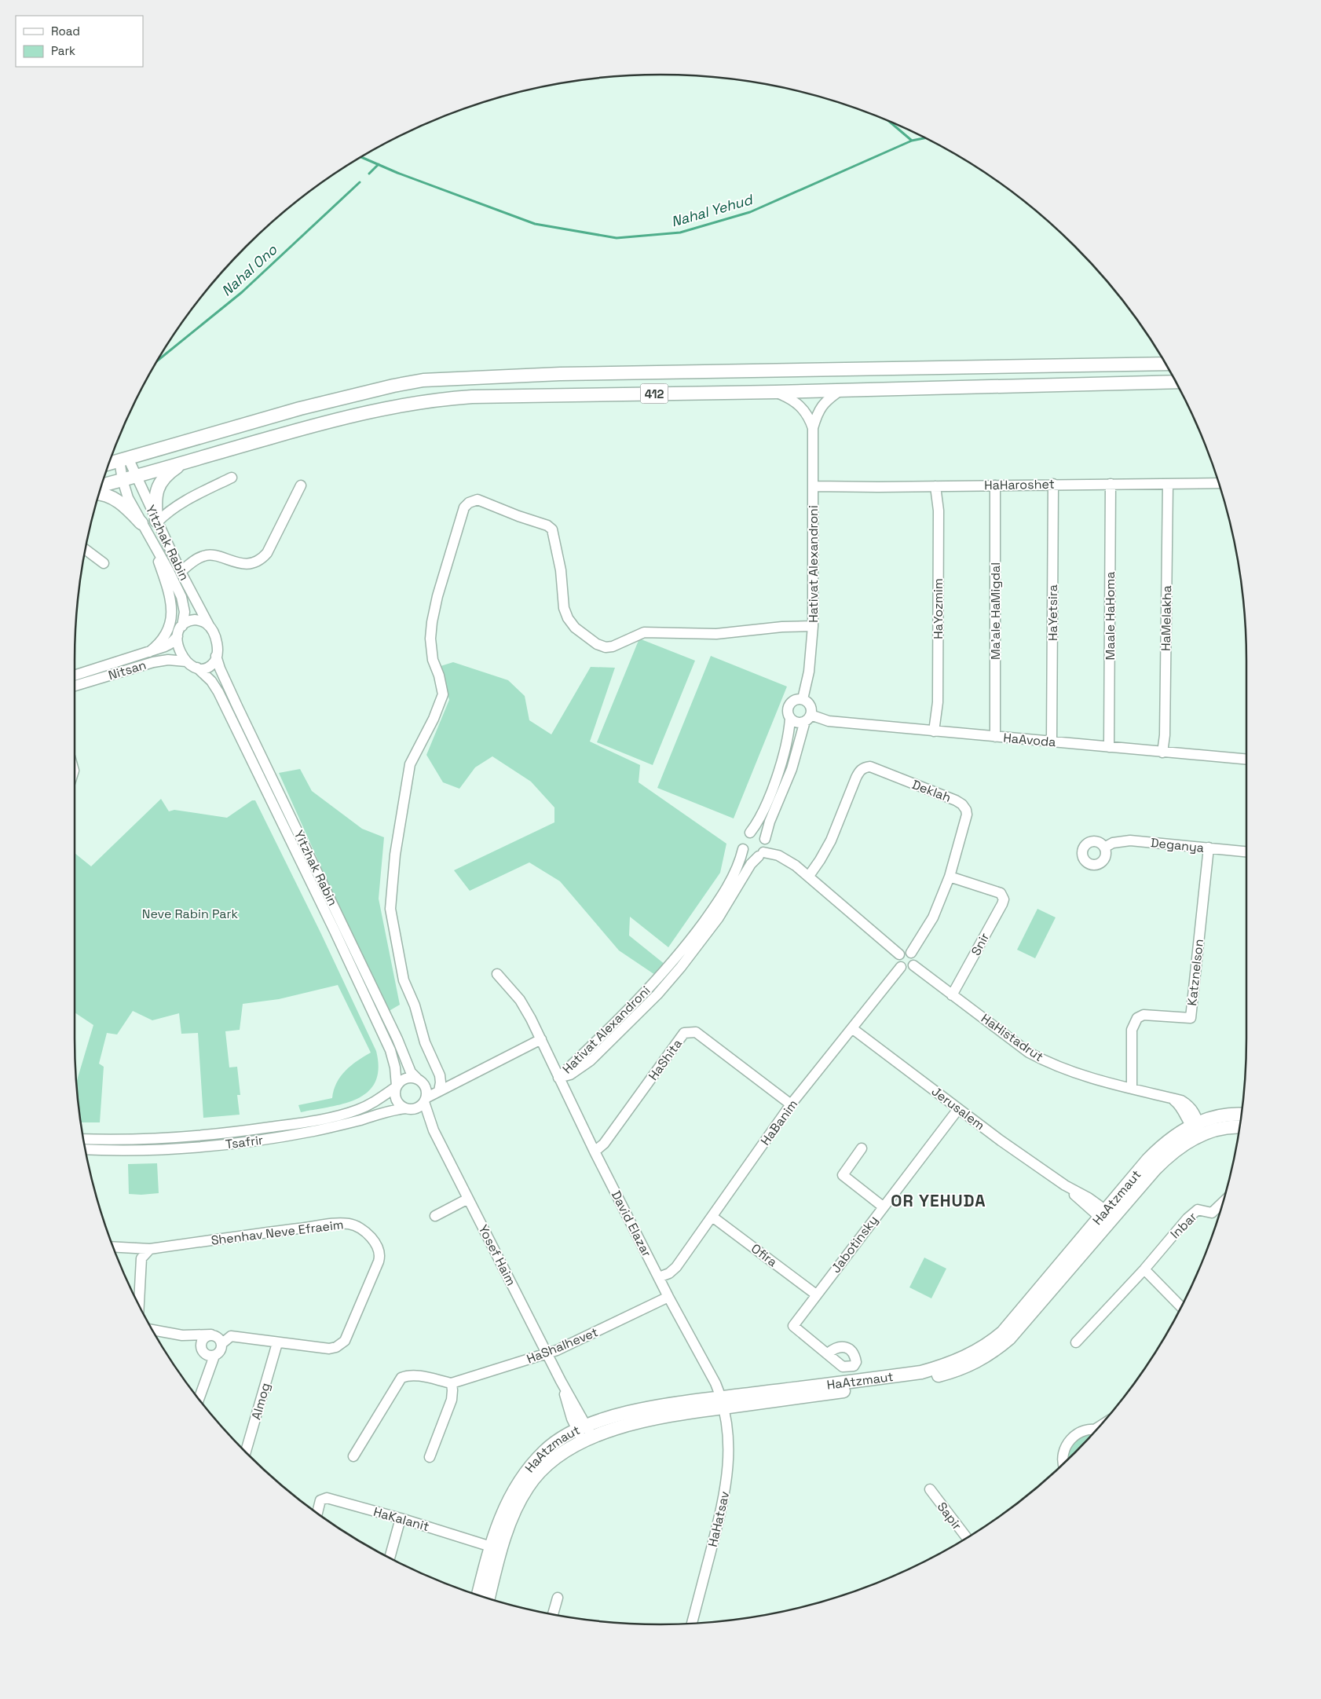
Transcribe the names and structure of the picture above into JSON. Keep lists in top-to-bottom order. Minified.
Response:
{"streets":{"main road":["412","HaAtzmaut"],"street":["HaHaroshet","Yitzhak Rabin","Hativat Alexandroni","HaYozmim","Ma'ale HaMigdal","HaYetsira","Maale HaHoma","HaMelakha","Nitsan","HaAvoda","Deklah","Deganya","Snir","Katznelson","HaHistadrut","HaShita","Jerusalem","HaBanim","Tsafrir","David Elazar","Inbar","Shenhav Neve Efraeim","Jabotinsky","Yosef Haim","Ofira","HaShalhevet","Almog","Sapir","HaKalanit","HaHatsav"]},"crossings":[["412","Yitzhak Rabin"],["412","Hativat Alexandroni"],["HaHaroshet","Hativat Alexandroni"],["HaHaroshet","HaYozmim"],["HaHaroshet","Ma'ale HaMigdal"],["HaHaroshet","HaYetsira"],["HaHaroshet","Maale HaHoma"],["HaHaroshet","HaMelakha"],["Yitzhak Rabin","Nitsan"],["Yitzhak Rabin","Tsafrir"],["Yitzhak Rabin","Yosef Haim"],["Hativat Alexandroni","HaAvoda"],["Hativat Alexandroni","David Elazar"],["HaYozmim","HaAvoda"],["Ma'ale HaMigdal","HaAvoda"],["HaYetsira","HaAvoda"],["Maale HaHoma","HaAvoda"],["HaMelakha","HaAvoda"],["Deklah","Snir"],["Deklah","HaHistadrut"],["Deklah","HaBanim"],["Deganya","Katznelson"],["Snir","HaHistadrut"],["Katznelson","HaHistadrut"],["HaHistadrut","HaBanim"],["HaHistadrut","HaAtzmaut"],["HaShita","HaBanim"],["HaShita","David Elazar"],["Jerusalem","HaBanim"],["Jerusalem","HaAtzmaut"],["Jerusalem","Jabotinsky"],["HaBanim","David Elazar"],["HaBanim","Ofira"],["Tsafrir","Yosef Haim"],["HaAtzmaut","David Elazar"],["HaAtzmaut","Yosef Haim"],["HaAtzmaut","HaKalanit"],["HaAtzmaut","HaHatsav"],["David Elazar","HaShalhevet"],["David Elazar","HaHatsav"],["Shenhav Neve Efraeim","Almog"],["Jabotinsky","Ofira"],["Yosef Haim","HaShalhevet"]],"districts":["OR YEHUDA"],"water":["Nahal Yehud","Nahal Ono"],"parks":["Neve Rabin Park"],"legend":["Road","Park"]}
